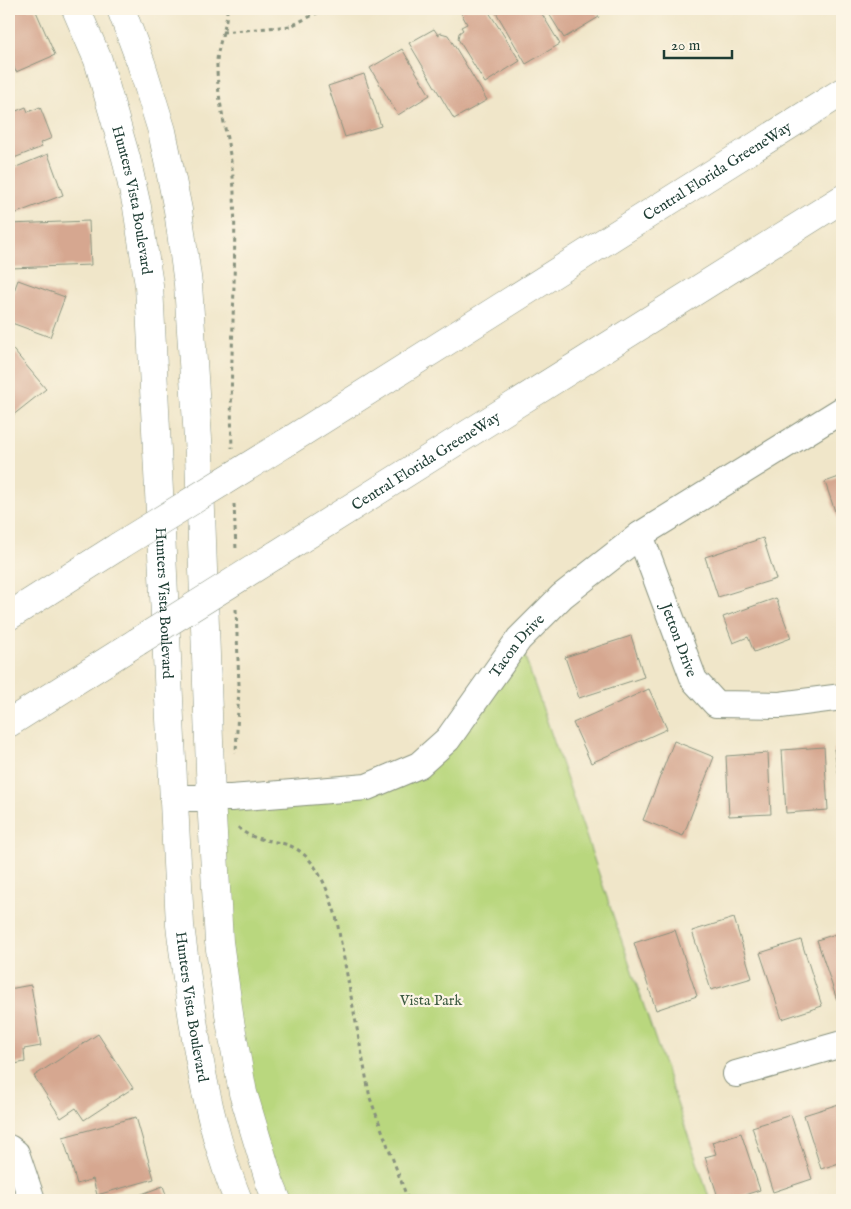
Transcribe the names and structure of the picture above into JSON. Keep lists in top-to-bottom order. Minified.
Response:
{"streets":{"main road":["Central Florida GreeneWay","Hunters Vista Boulevard"],"street":["Jetton Drive","Tacon Drive"]},"crossings":[["Hunters Vista Boulevard","Tacon Drive"],["Jetton Drive","Tacon Drive"]],"parks":["Vista Park"],"scale_bar":"20 m"}
